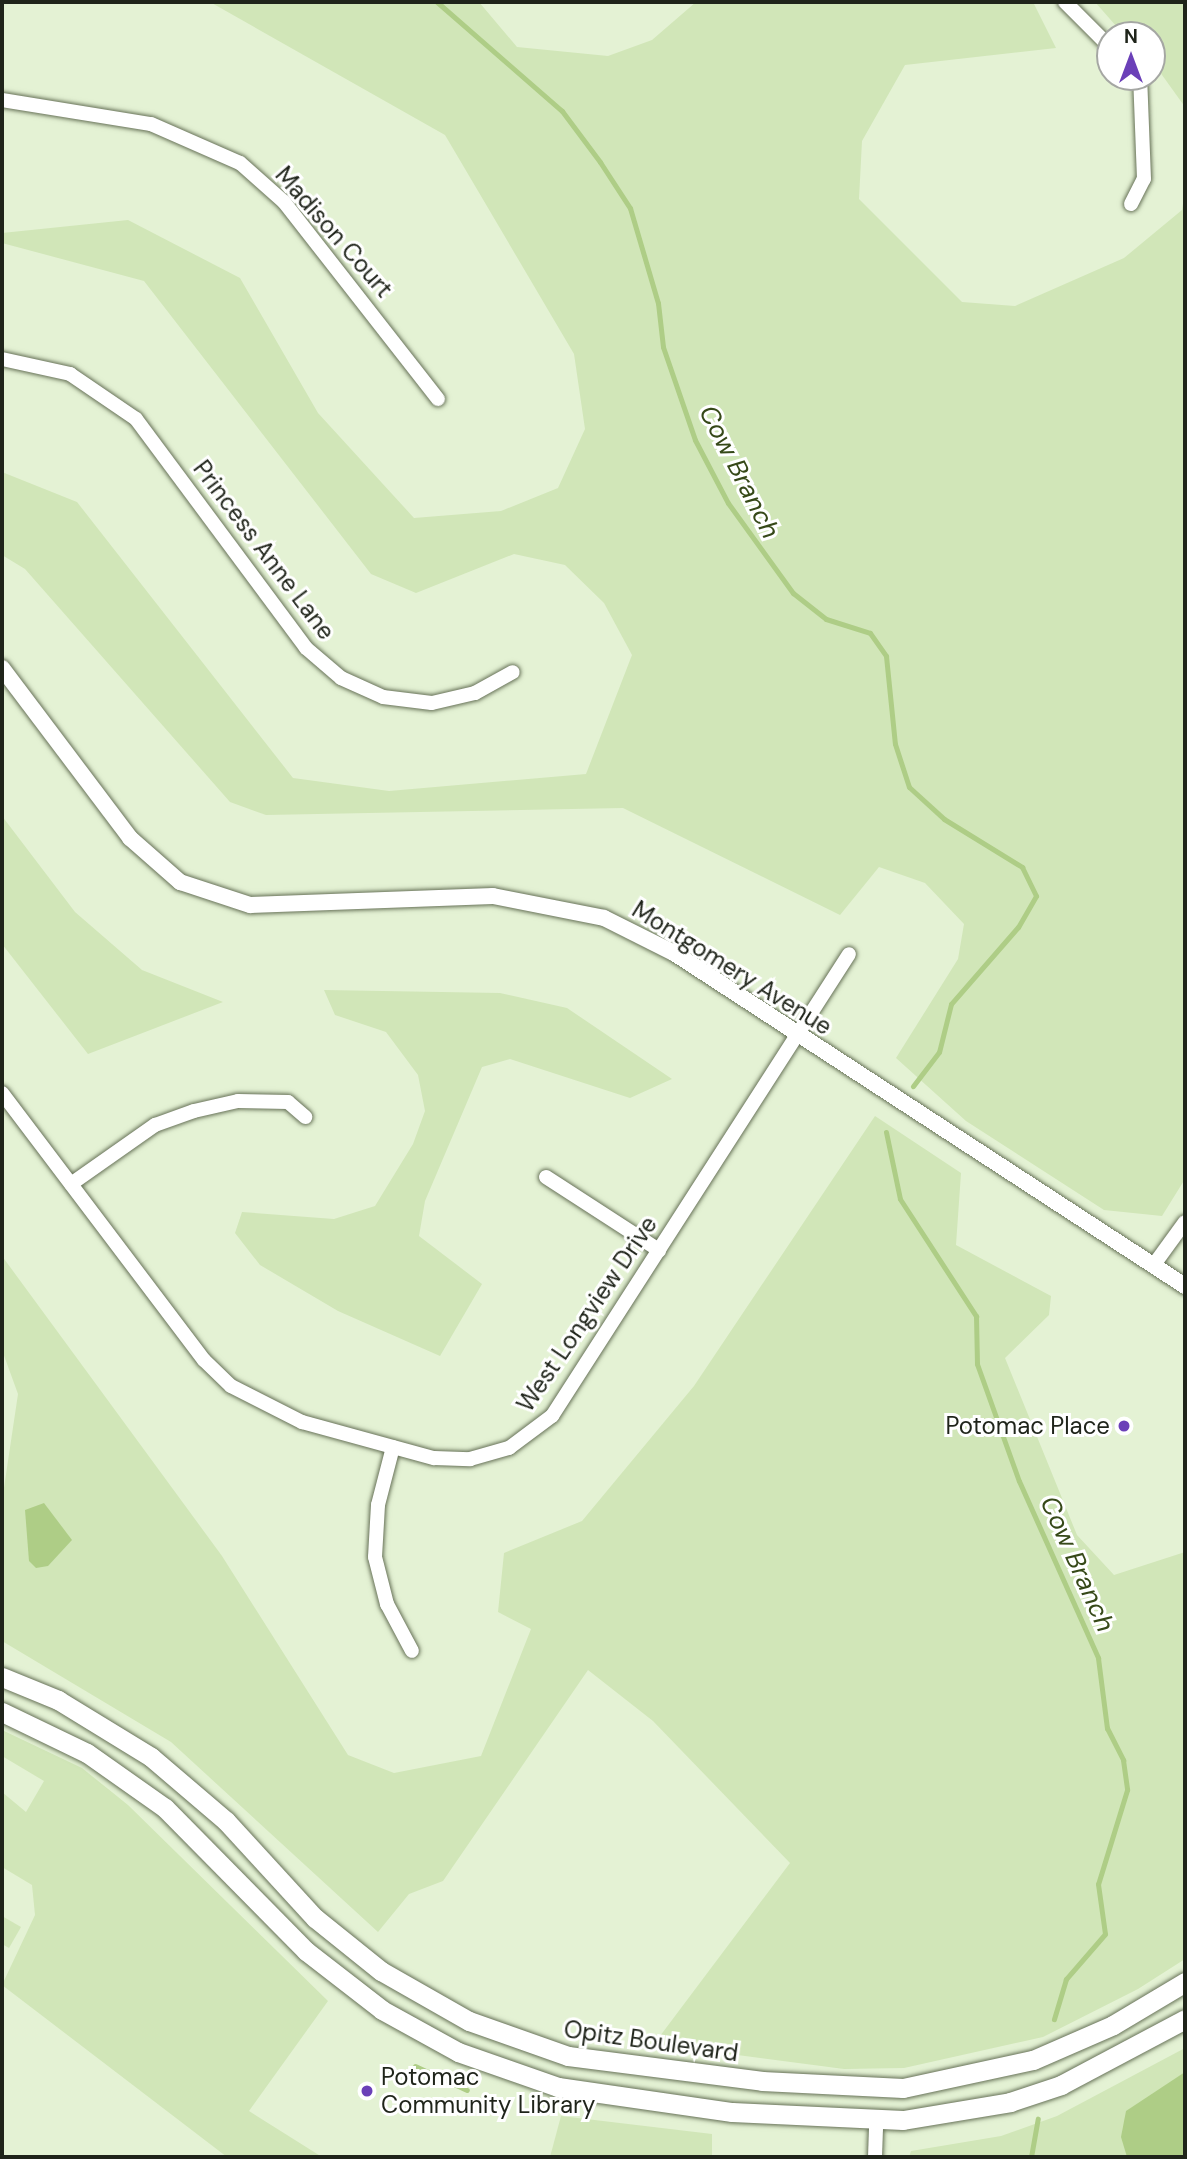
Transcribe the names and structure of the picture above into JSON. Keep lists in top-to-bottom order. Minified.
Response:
{"streets":{"main road":["Opitz Boulevard"],"street":["Madison Court","Princess Anne Lane","Montgomery Avenue","West Longview Drive"]},"crossings":[["Montgomery Avenue","West Longview Drive"]],"water":["Cow Branch"],"places":["Potomac Place","Potomac Community Library"],"north":"top"}
